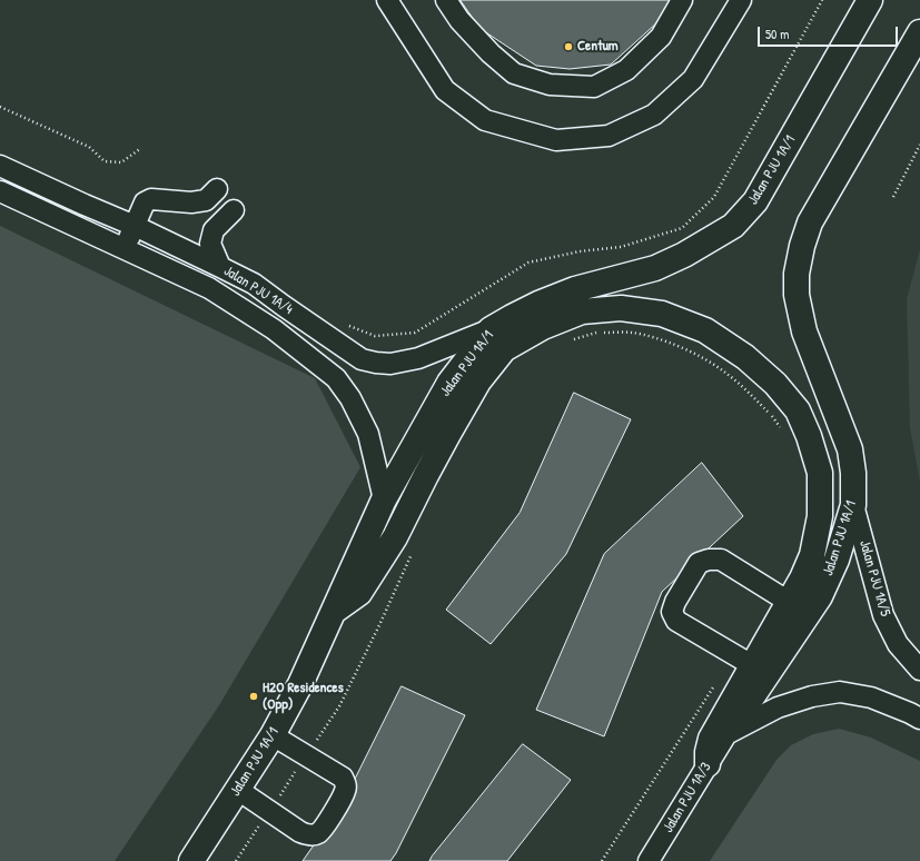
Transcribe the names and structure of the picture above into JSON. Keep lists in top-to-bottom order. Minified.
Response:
{"streets":{"main road":["Jalan PJU 1A/1"],"street":["Jalan PJU 1A/4","Jalan PJU 1A/5","Jalan PJU 1A/3"]},"crossings":[["Jalan PJU 1A/1","Jalan PJU 1A/4"],["Jalan PJU 1A/1","Jalan PJU 1A/5"],["Jalan PJU 1A/1","Jalan PJU 1A/3"]],"places":["Centum","H2O Residences (Opp)"],"scale_bar":"50 m"}
